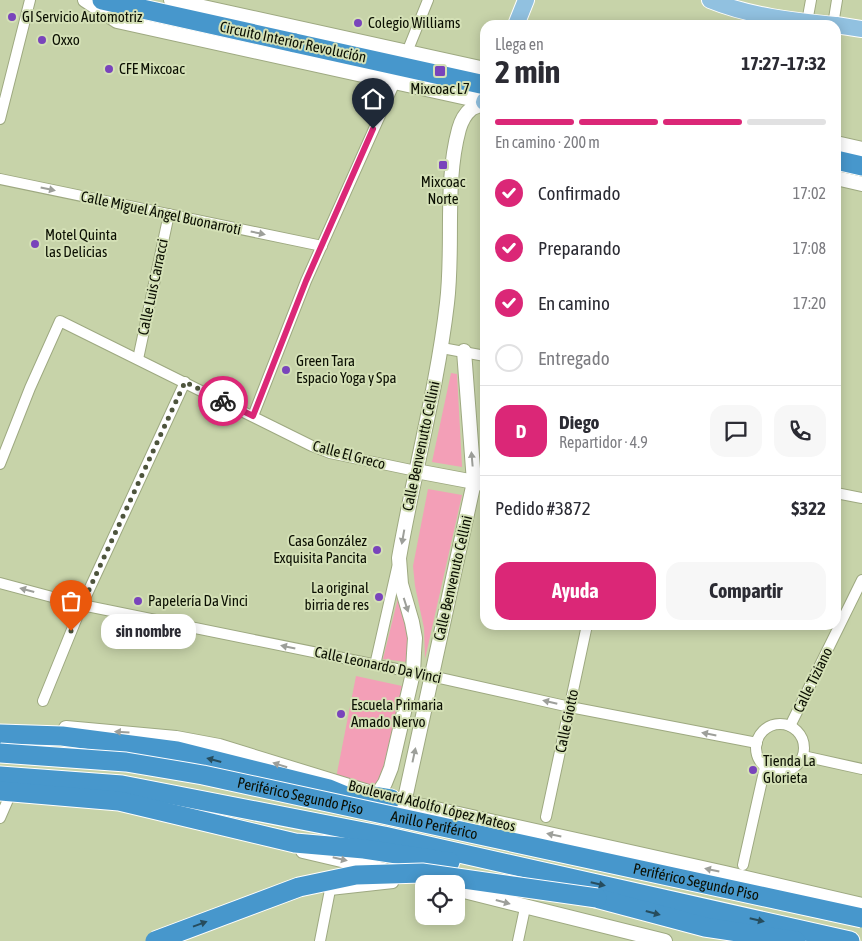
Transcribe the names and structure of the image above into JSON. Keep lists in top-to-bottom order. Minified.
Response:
{"streets":{"highway":["Circuito Interior Revolución","Periférico Segundo Piso","Anillo Periférico"],"main road":["Calle Benvenutto Cellini","Calle El Greco","Calle Benvenuto Cellini","Boulevard Adolfo López Mateos"],"street":["Calle Miguel Ángel Buonarroti","Calle Luis Carracci","Calle Leonardo Da Vinci","Calle Tiziano","Calle Giotto"]},"crossings":[["Calle Miguel Ángel Buonarroti","Calle Luis Carracci"],["Calle Luis Carracci","Calle El Greco"],["Calle Benvenutto Cellini","Calle El Greco"],["Calle Benvenutto Cellini","Calle Benvenuto Cellini"],["Calle Benvenutto Cellini","Calle Leonardo Da Vinci"],["Calle Benvenutto Cellini","Boulevard Adolfo López Mateos"],["Calle Benvenutto Cellini","Anillo Periférico"],["Calle El Greco","Calle Benvenuto Cellini"],["Calle Benvenuto Cellini","Calle Leonardo Da Vinci"],["Calle Benvenuto Cellini","Boulevard Adolfo López Mateos"],["Calle Benvenuto Cellini","Anillo Periférico"],["Calle Leonardo Da Vinci","Calle Tiziano"],["Calle Leonardo Da Vinci","Calle Giotto"],["Boulevard Adolfo López Mateos","Anillo Periférico"]],"one_way":["Calle Miguel Ángel Buonarroti","Calle Benvenuto Cellini","Calle Leonardo Da Vinci"],"places":{"other":["GI Servicio Automotriz","Colegio Williams","Oxxo","CFE Mixcoac","Motel Quinta las Delicias","Green Tara Espacio Yoga y Spa","Casa González Exquisita Pancita","La original birria de res","Papelería Da Vinci","sin nombre","Escuela Primaria Amado Nervo","Tienda La Glorieta"],"transit":["Mixcoac L7","Mixcoac Norte"]},"page":{"heading":["2 min","Llega en","17:27–17:32"],"panel":["Diego","Repartidor · 4.9","Pedido #3872","$322"],"bar":"En camino · 200 m","list":[["Confirmado","17:02"],["Preparando","17:08"],["En camino","17:20"],"Entregado"],"round":"D","buttons":["Ayuda","Compartir"],"bubble":"sin nombre"}}
